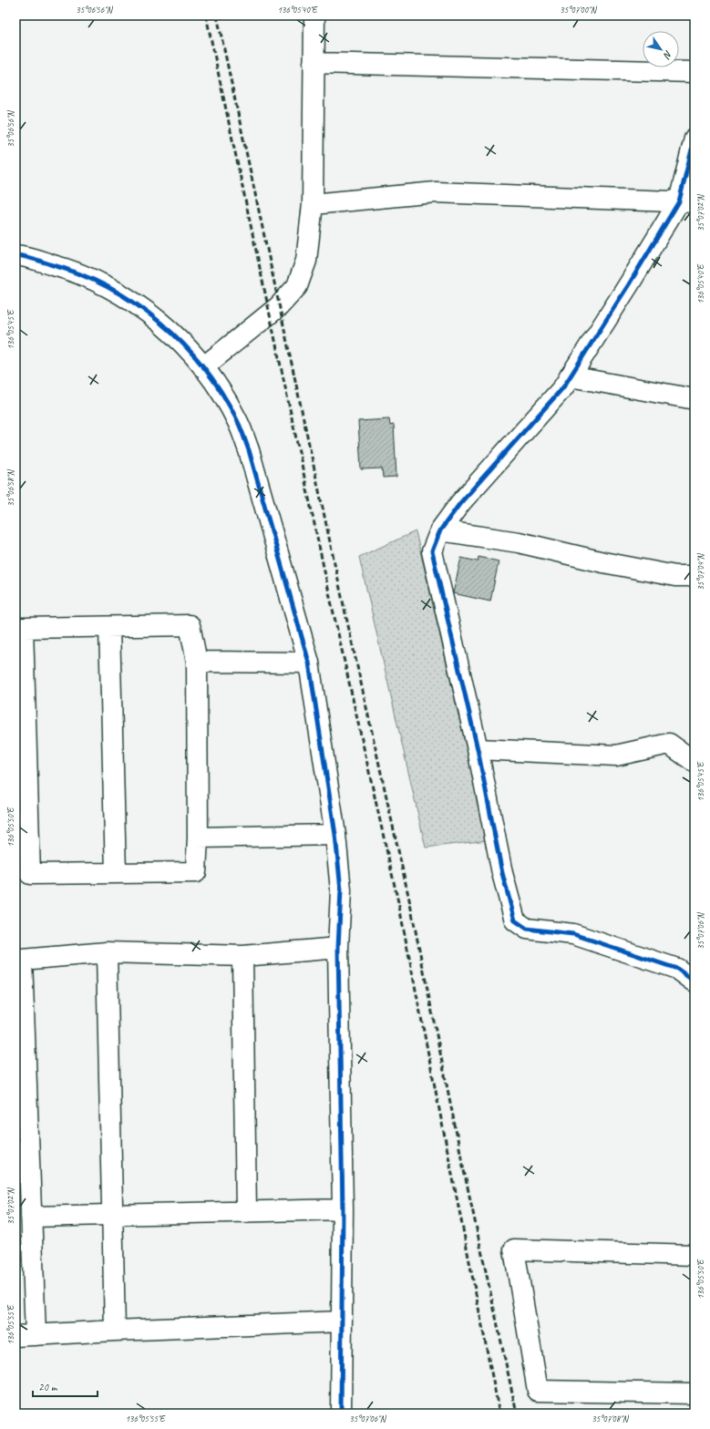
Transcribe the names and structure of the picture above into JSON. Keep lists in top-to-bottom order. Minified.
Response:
{"scale_bar":"20 m","north":"bottom right","coordinates":["35°06'56\"N","136°05'40\"E","35°07'00\"N","35°07'02\"N","136°05'45\"E","35°06'58\"N","35°07'04\"N","136°05'50\"E","35°07'06\"N","136°05'55\"E","35°07'08\"N"]}
